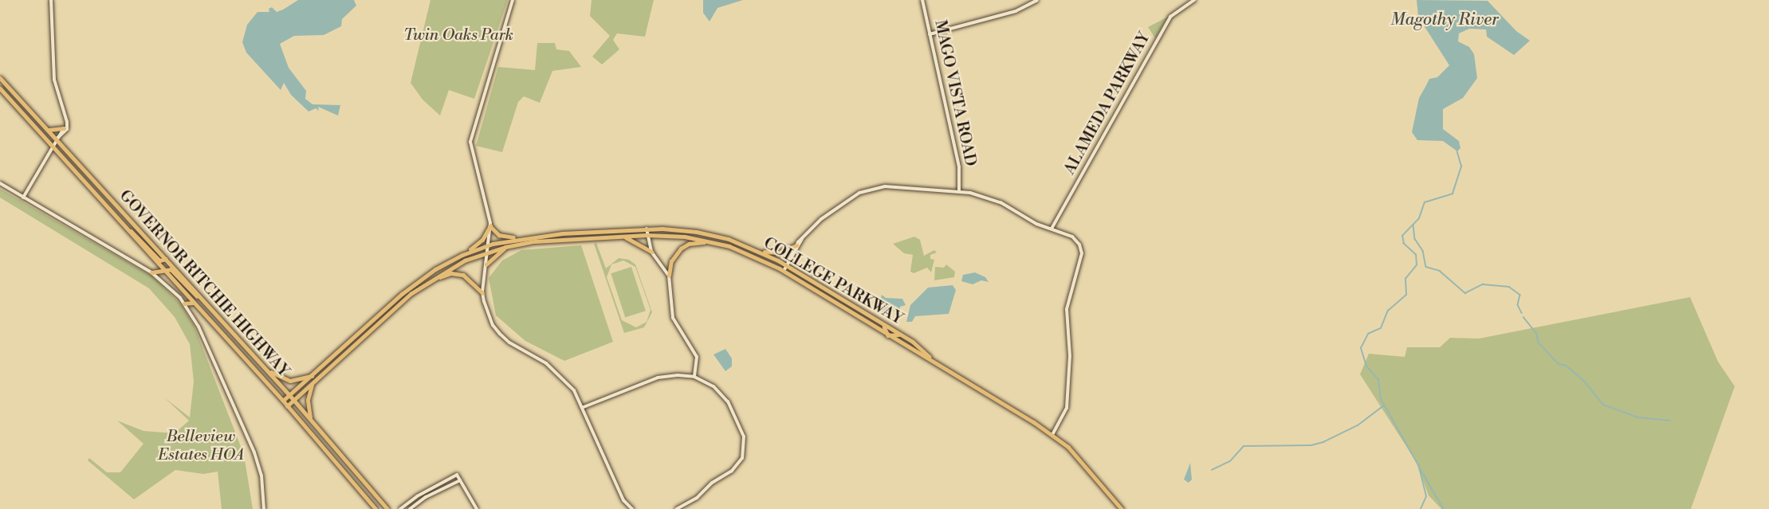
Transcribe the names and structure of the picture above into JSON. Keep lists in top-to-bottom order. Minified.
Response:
{"streets":{"highway":["GOVERNOR RITCHIE HIGHWAY"],"main road":["COLLEGE PARKWAY"],"street":["MAGO VISTA ROAD","ALAMEDA PARKWAY"]},"crossings":[["COLLEGE PARKWAY","GOVERNOR RITCHIE HIGHWAY"]],"water":["Magothy River"],"parks":["Twin Oaks Park","Belleview Estates HOA"]}
